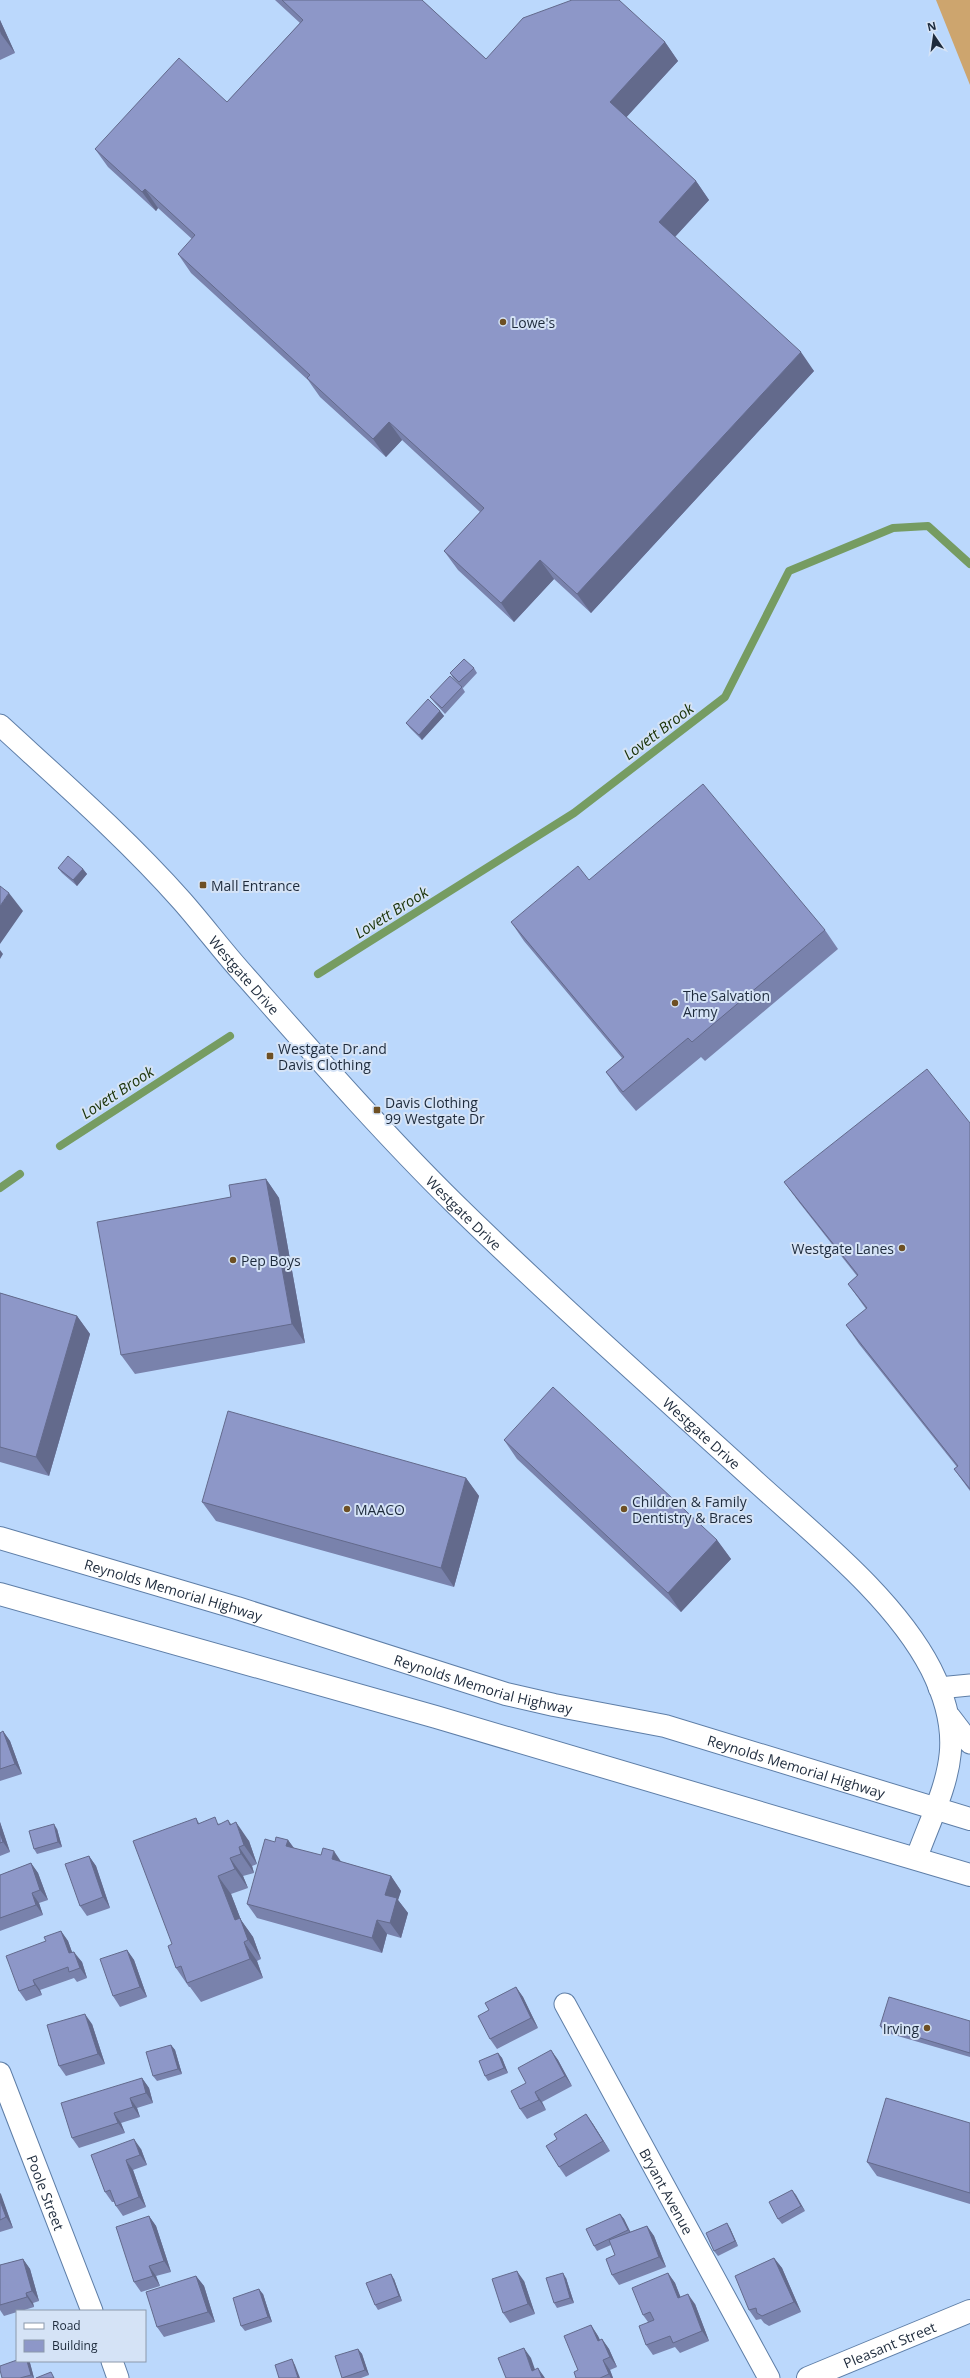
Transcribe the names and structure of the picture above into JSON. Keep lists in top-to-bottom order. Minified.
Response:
{"streets":{"main road":["Reynolds Memorial Highway","Pleasant Street"],"street":["Westgate Drive","Bryant Avenue","Poole Street"]},"crossings":[["Westgate Drive","Reynolds Memorial Highway"]],"water":["Lovett Brook"],"places":{"other":["Lowe's","The Salvation Army","Westgate Lanes","Pep Boys","MAACO","Children & Family Dentistry & Braces","Irving"],"transit":["Mall Entrance","Westgate Dr.and Davis Clothing","Davis Clothing 99 Westgate Dr"]},"legend":["Road","Building"],"north":"top"}
